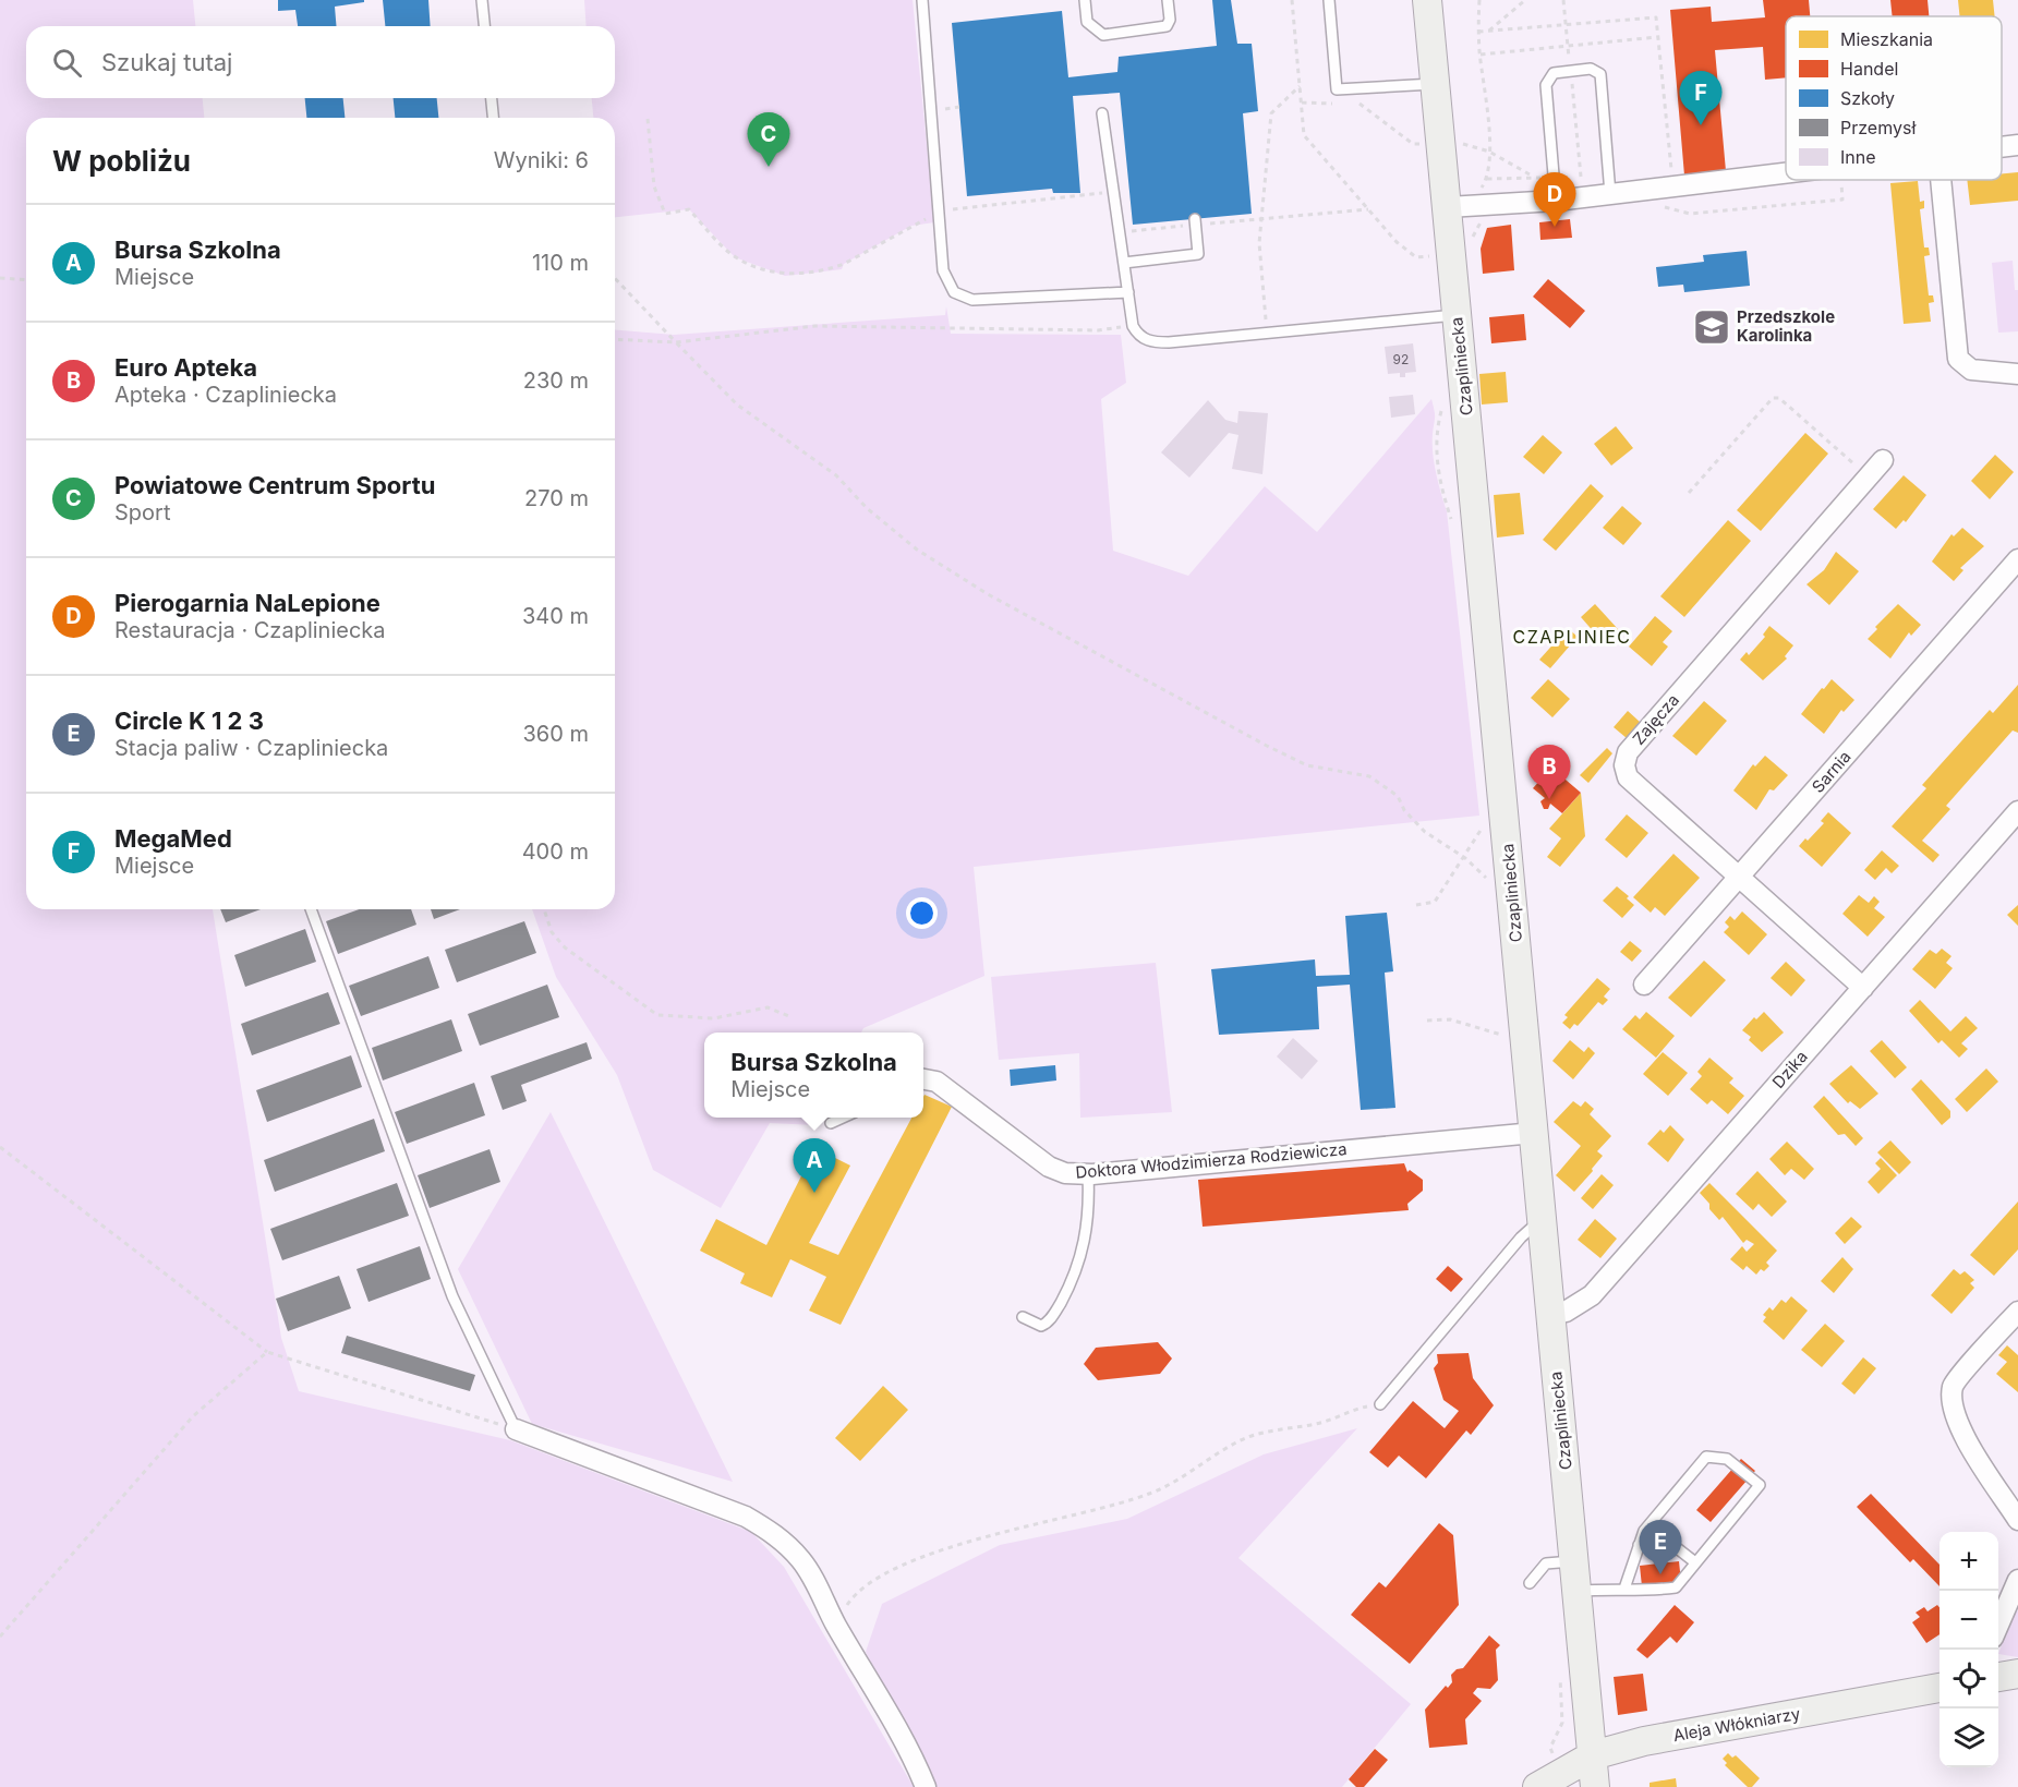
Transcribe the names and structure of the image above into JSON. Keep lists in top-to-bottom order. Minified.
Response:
{"streets":{"main road":["Czapliniecka","Aleja Włókniarzy"],"street":["Zajęcza","Sarnia","Dzika","Doktora Włodzimierza Rodziewicza"]},"crossings":[["Czapliniecka","Dzika"],["Czapliniecka","Doktora Włodzimierza Rodziewicza"],["Czapliniecka","Aleja Włókniarzy"],["Zajęcza","Sarnia"],["Zajęcza","Dzika"]],"districts":["CZAPLINIEC"],"places":{"school or university":["Przedszkole Karolinka"]},"house_numbers":["92"],"legend":["Mieszkania","Handel","Szkoły","Przemysł","Inne"],"page":{"search":"Szukaj tutaj","pins":["F","C","D","B","A","E"],"heading":["W pobliżu","Wyniki: 6"],"list":[{"mark":"A","name":"Bursa Szkolna","note":"Miejsce","value":"110 m"},{"mark":"B","name":"Euro Apteka","note":"Apteka · Czapliniecka","value":"230 m"},{"mark":"C","name":"Powiatowe Centrum Sportu","note":"Sport","value":"270 m"},{"mark":"D","name":"Pierogarnia NaLepione","note":"Restauracja · Czapliniecka","value":"340 m"},{"mark":"E","name":"Circle K 1 2 3","note":"Stacja paliw · Czapliniecka","value":"360 m"},{"mark":"F","name":"MegaMed","note":"Miejsce","value":"400 m"}],"popup":["Bursa Szkolna","Miejsce"],"map_buttons":["+","−"]}}
